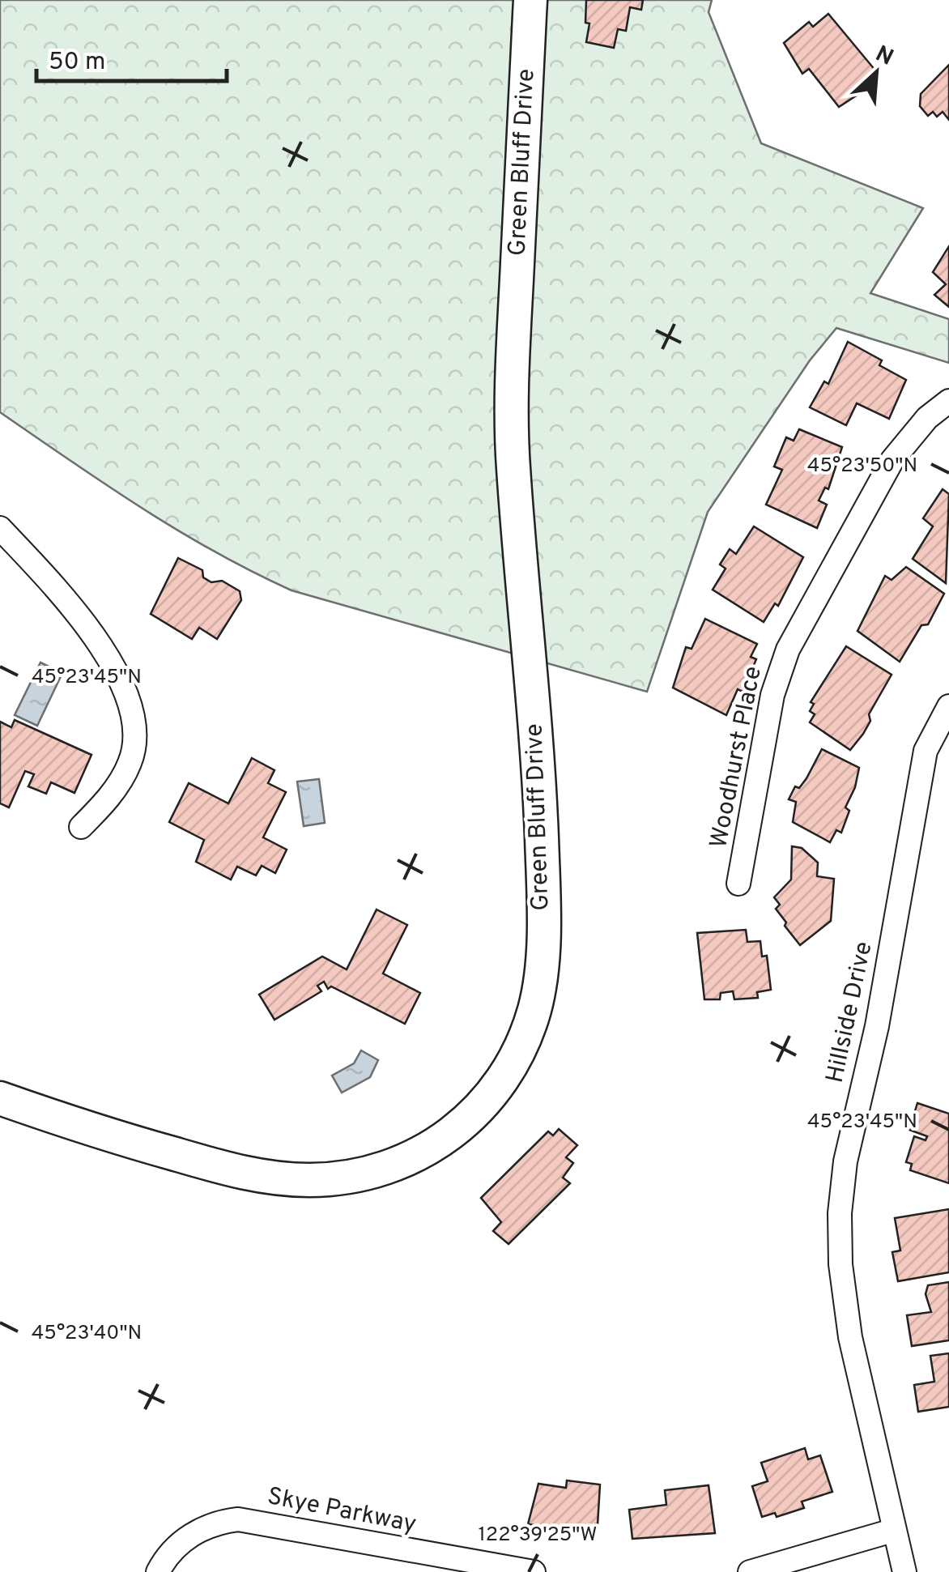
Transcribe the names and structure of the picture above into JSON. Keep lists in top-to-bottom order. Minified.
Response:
{"streets":{"street":["Green Bluff Drive","Woodhurst Place","Hillside Drive","Skye Parkway"]},"scale_bar":"50 m","north":"top right","coordinates":["45°23'50\"N","45°23'45\"N","45°23'40\"N","122°39'25\"W"]}
